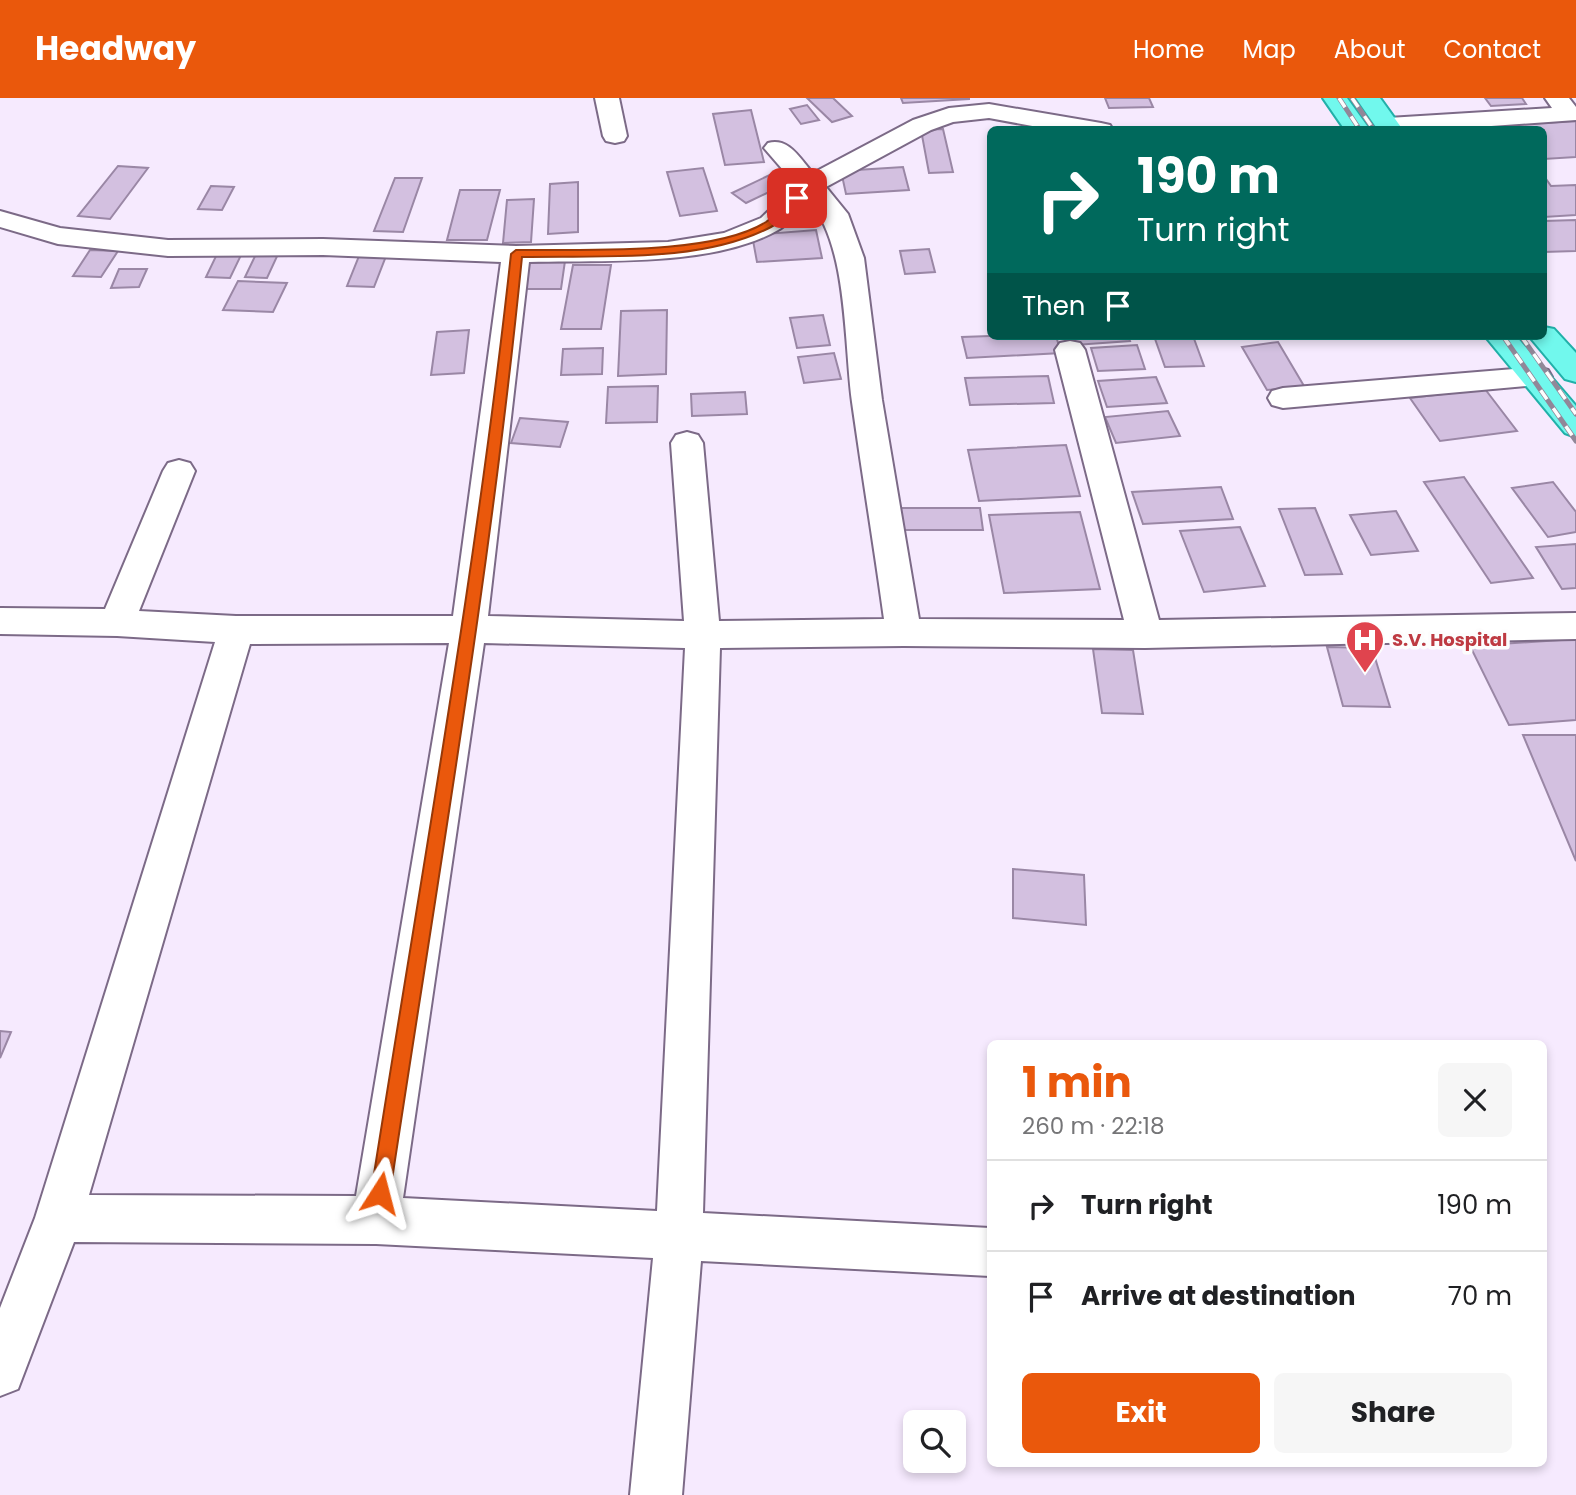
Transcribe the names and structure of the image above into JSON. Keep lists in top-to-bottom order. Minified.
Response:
{"places":{"hospital":["S.V. Hospital"]},"page":{"header":"Headway","nav":["Home","Map","About","Contact"],"turn":["190 m","Turn right"],"then":"Then","heading":["1 min","260 m · 22:18"],"list":[{"name":"Turn right","value":"190 m"},{"name":"Arrive at destination","value":"70 m"}],"buttons":["Exit","Share"]}}
